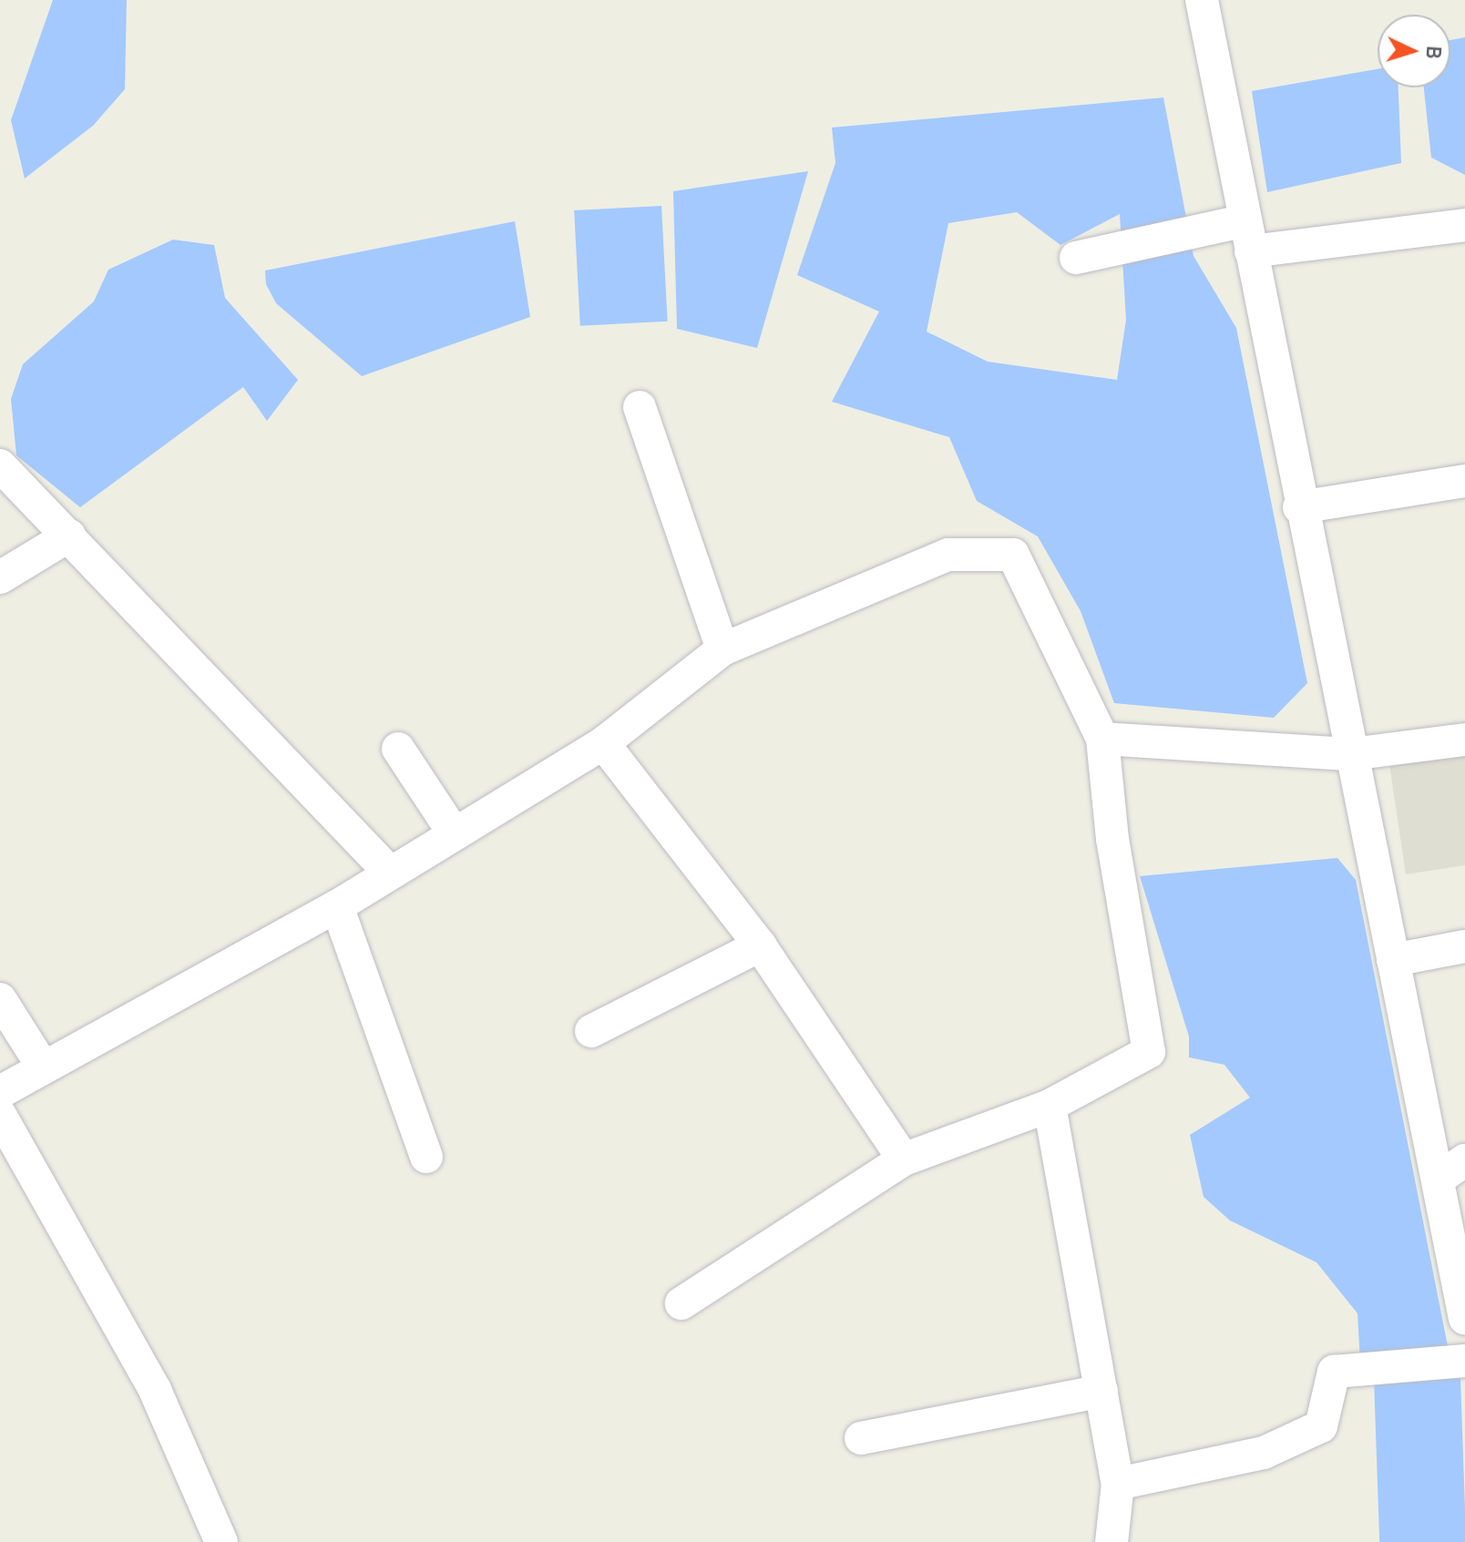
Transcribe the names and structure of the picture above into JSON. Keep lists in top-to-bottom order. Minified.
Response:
{"north":"right"}
